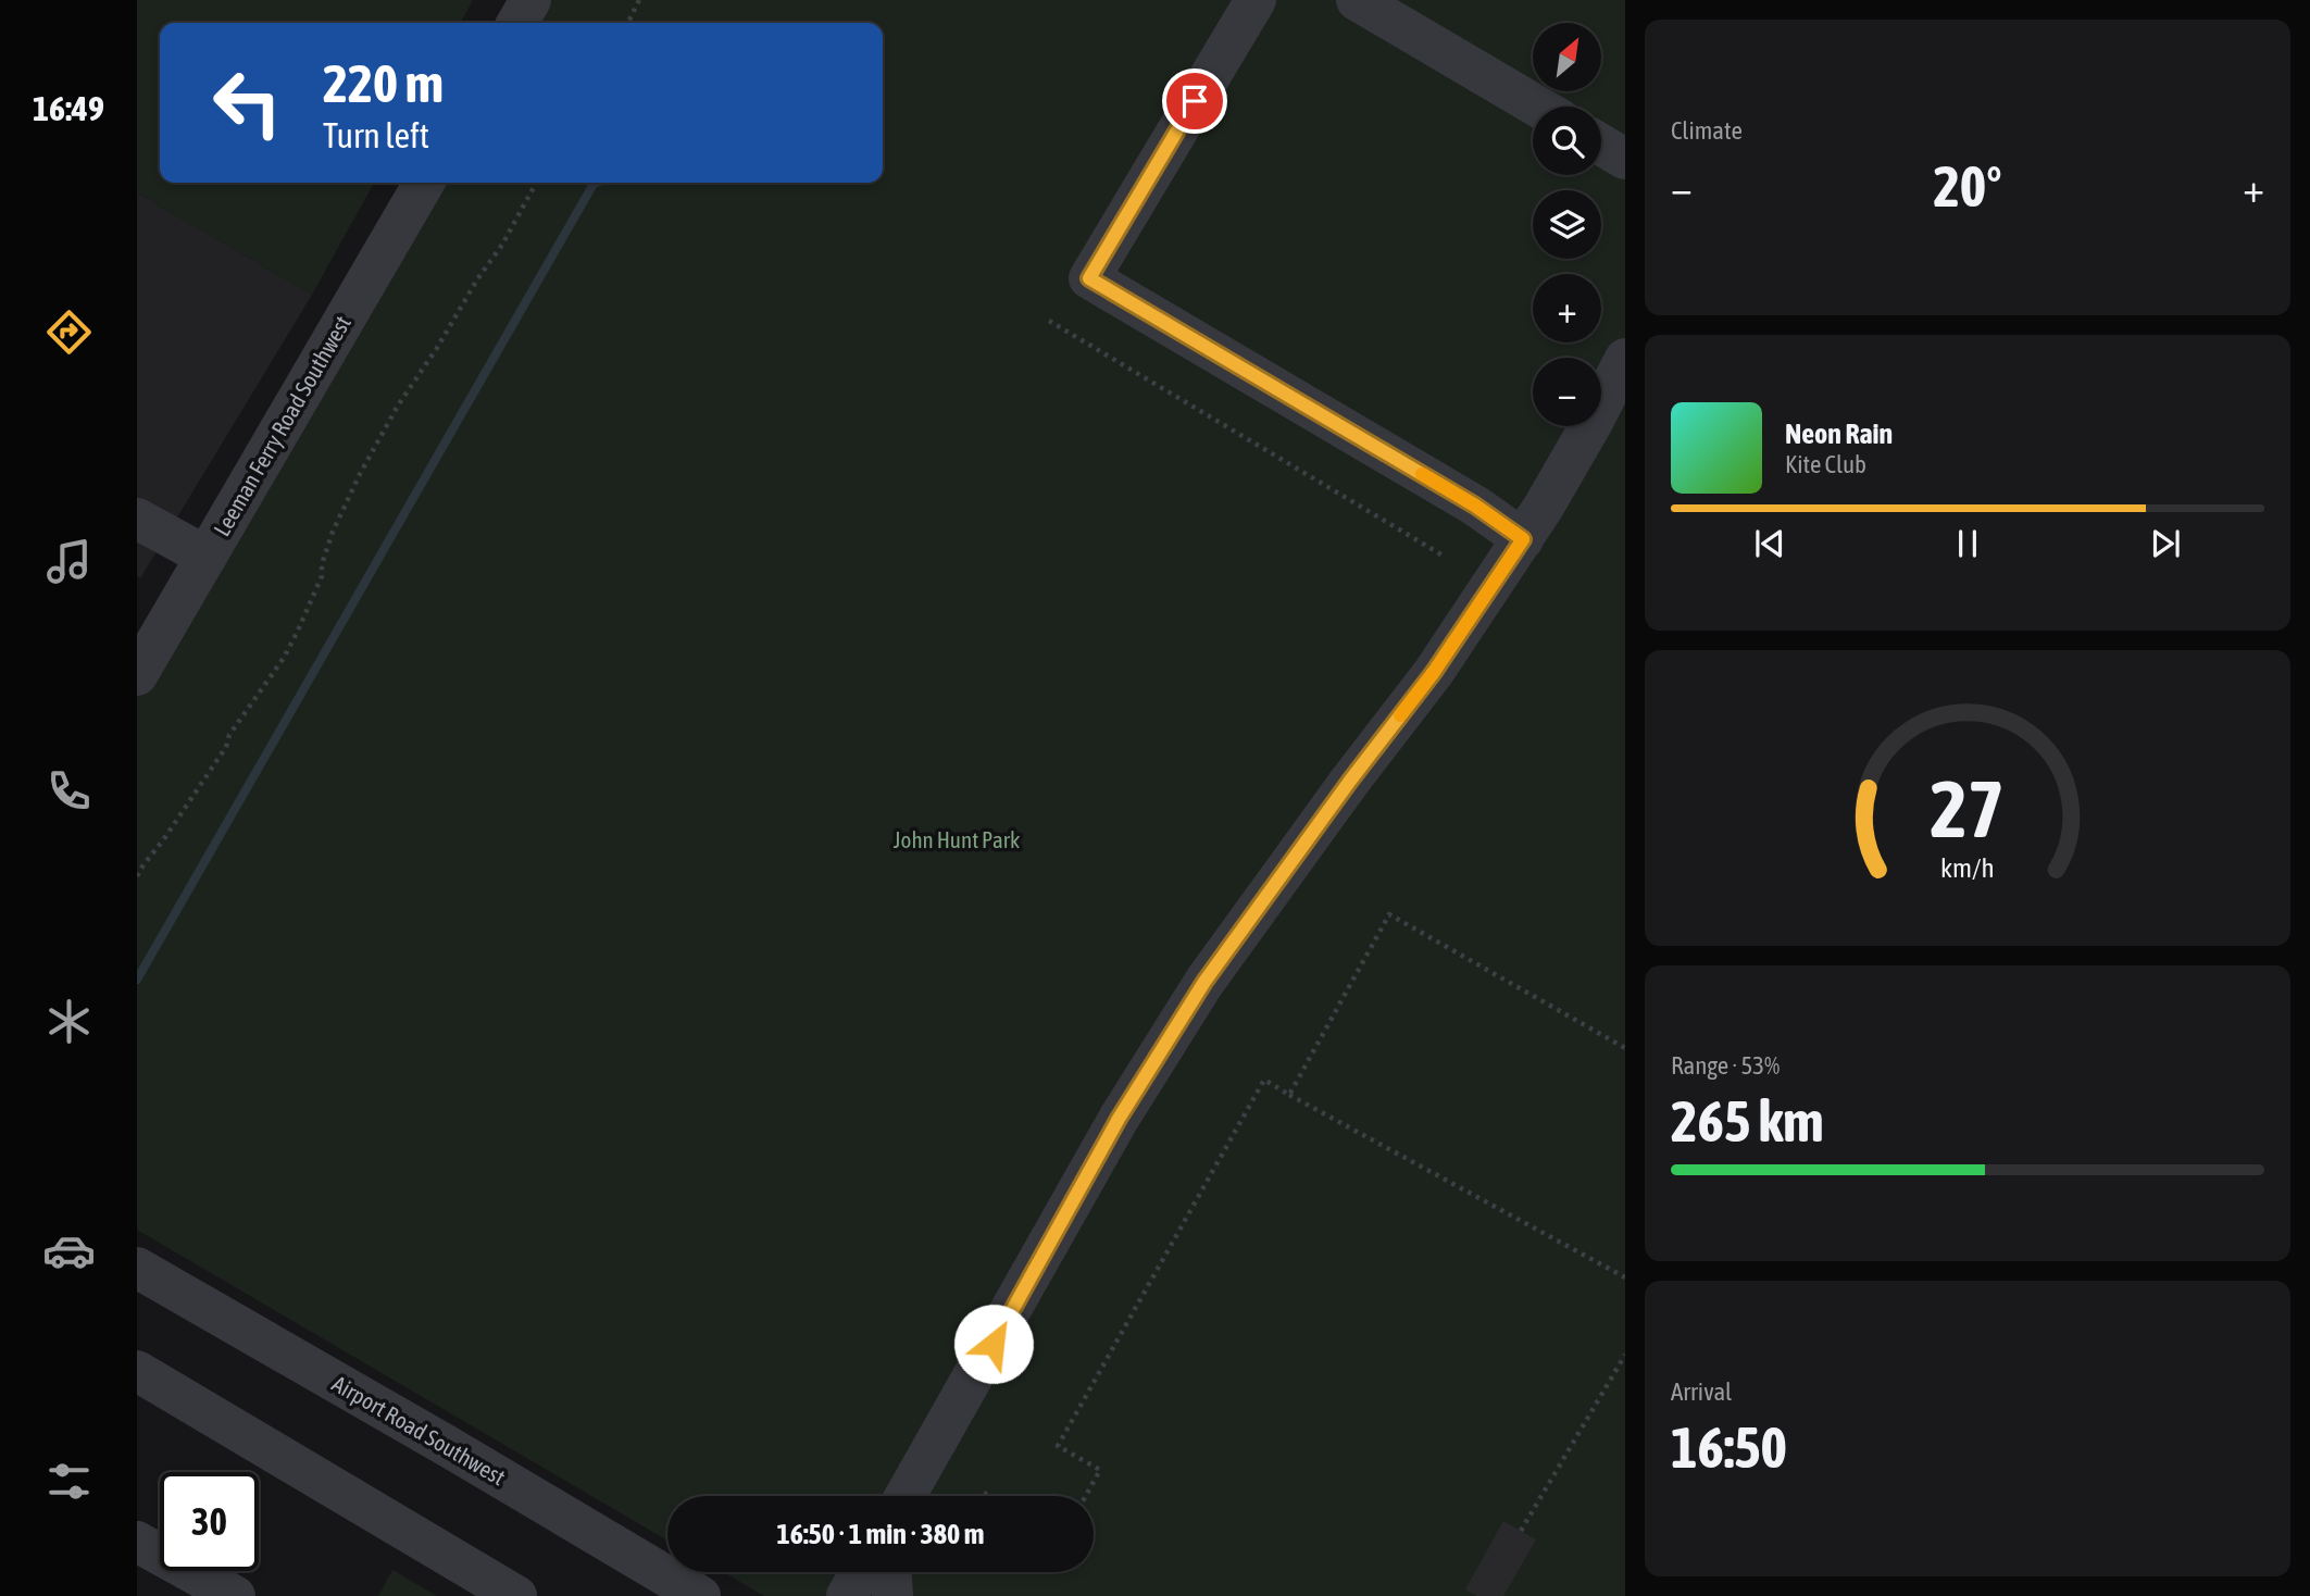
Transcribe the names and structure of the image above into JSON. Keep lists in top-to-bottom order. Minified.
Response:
{"streets":{"street":["Leeman Ferry Road Southwest","Airport Road Southwest"]},"parks":["John Hunt Park"],"north":"top right","page":{"tabs":"16:49","tile":["Climate",["Range · 53%","265 km"],["Arrival","16:50"]],"map_buttons":["+","−"],"turn":["220 m","Turn left"],"heat":["−","20°","+"],"song":["Neon Rain","Kite Club"],"limit":"30","trip":"16:50 · 1 min · 380 m","gauge":["27","km/h"]}}
